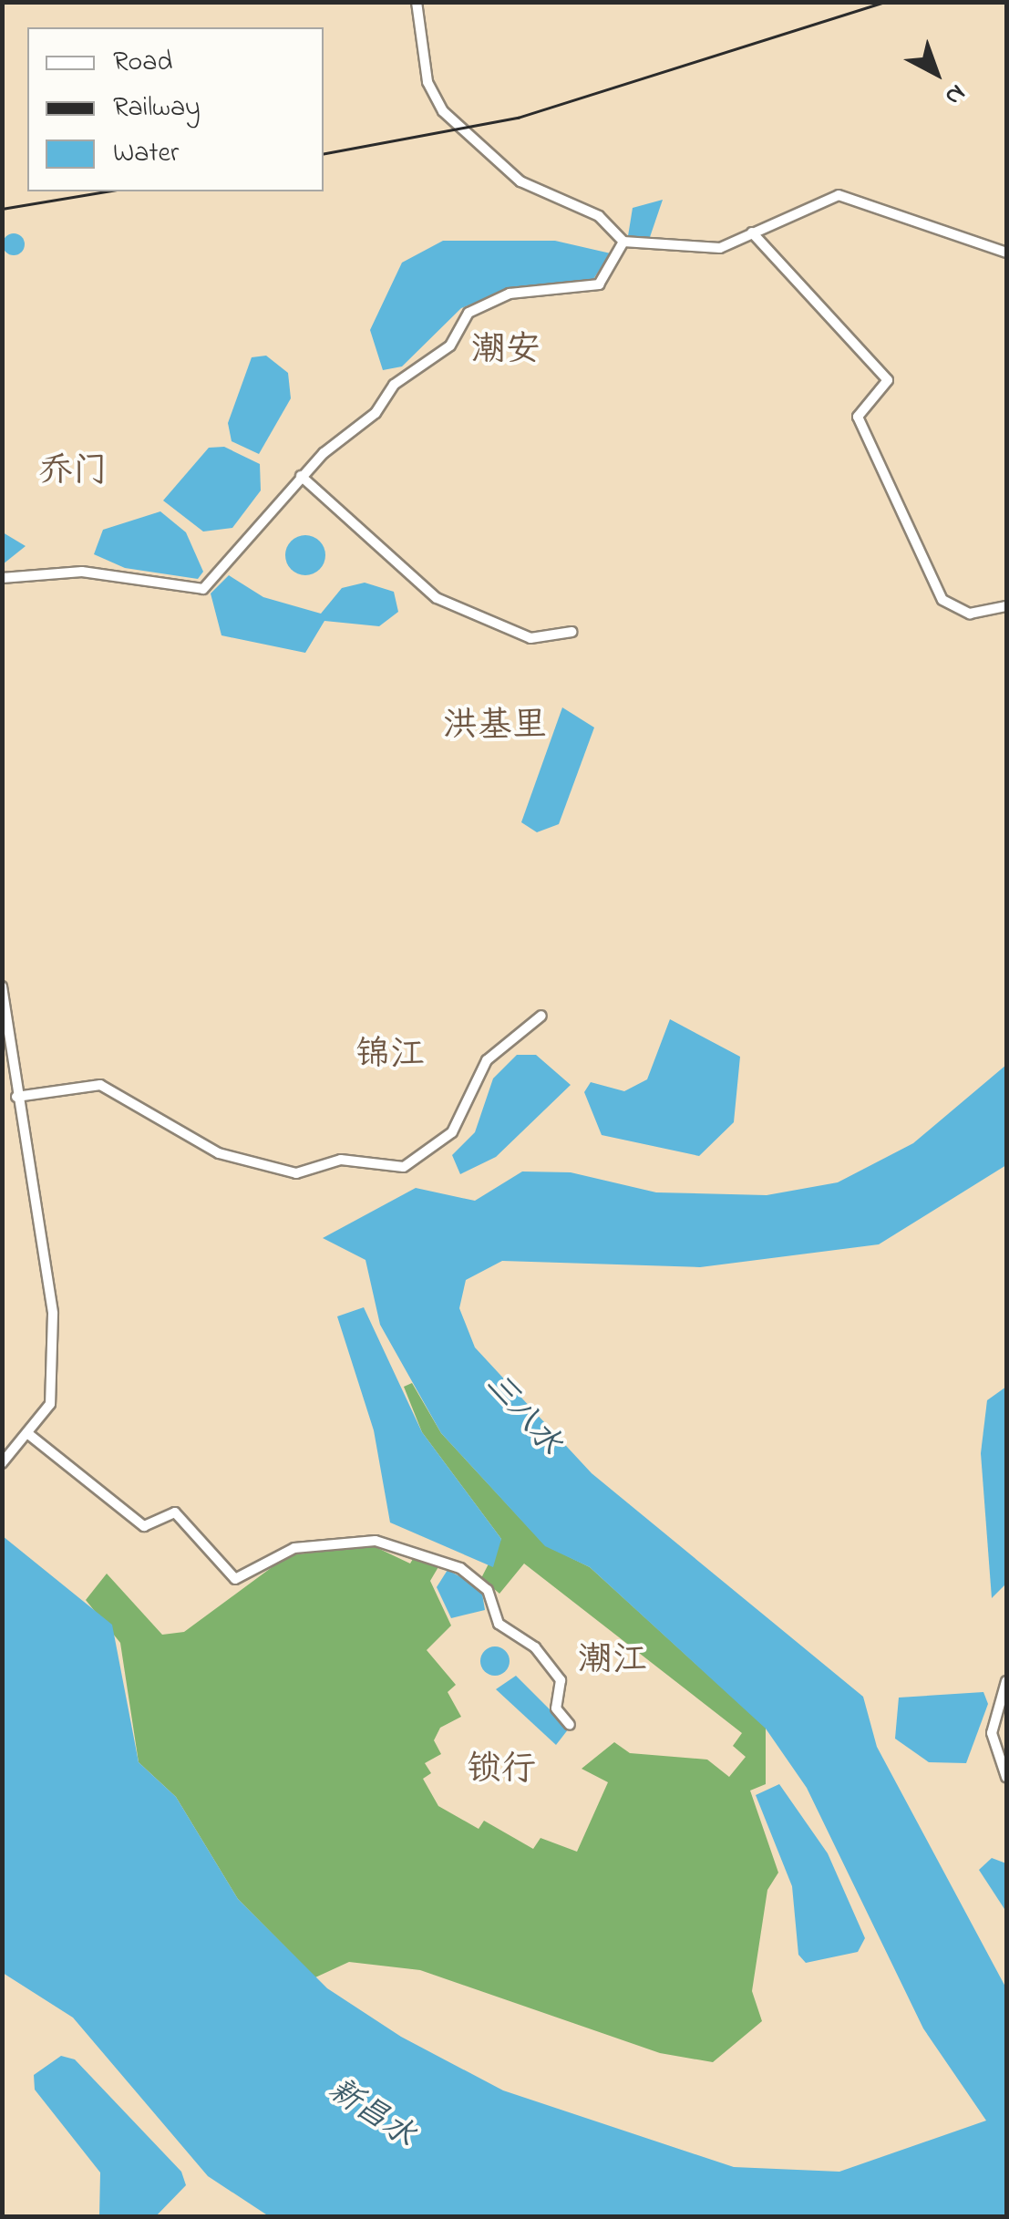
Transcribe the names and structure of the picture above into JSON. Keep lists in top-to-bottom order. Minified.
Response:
{"districts":["潮安","乔门","洪基里","锦江","潮江","锁行"],"water":["三八水","新昌水"],"legend":["Road","Railway","Water"],"north":"bottom right"}
